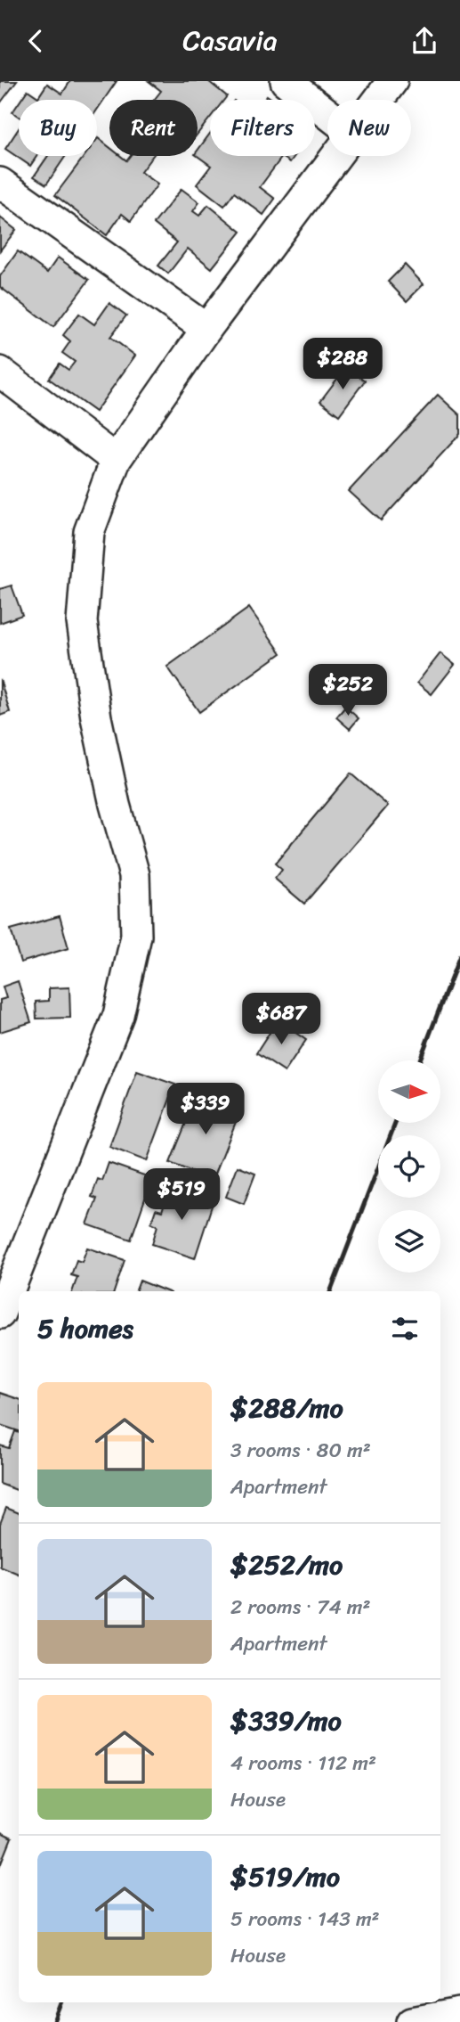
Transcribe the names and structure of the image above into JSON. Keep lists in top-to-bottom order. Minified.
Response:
{"north":"right","page":{"header":"Casavia","chip":["Buy","Rent","Filters","New"],"price":["$288","$252","$687","$339","$519"],"heading":"5 homes","list":[{"name":"$288/mo","note":"3 rooms · 80 m² · Apartment"},{"name":"$252/mo","note":"2 rooms · 74 m² · Apartment"},{"name":"$339/mo","note":"4 rooms · 112 m² · House"},{"name":"$519/mo","note":"5 rooms · 143 m² · House"}]}}
